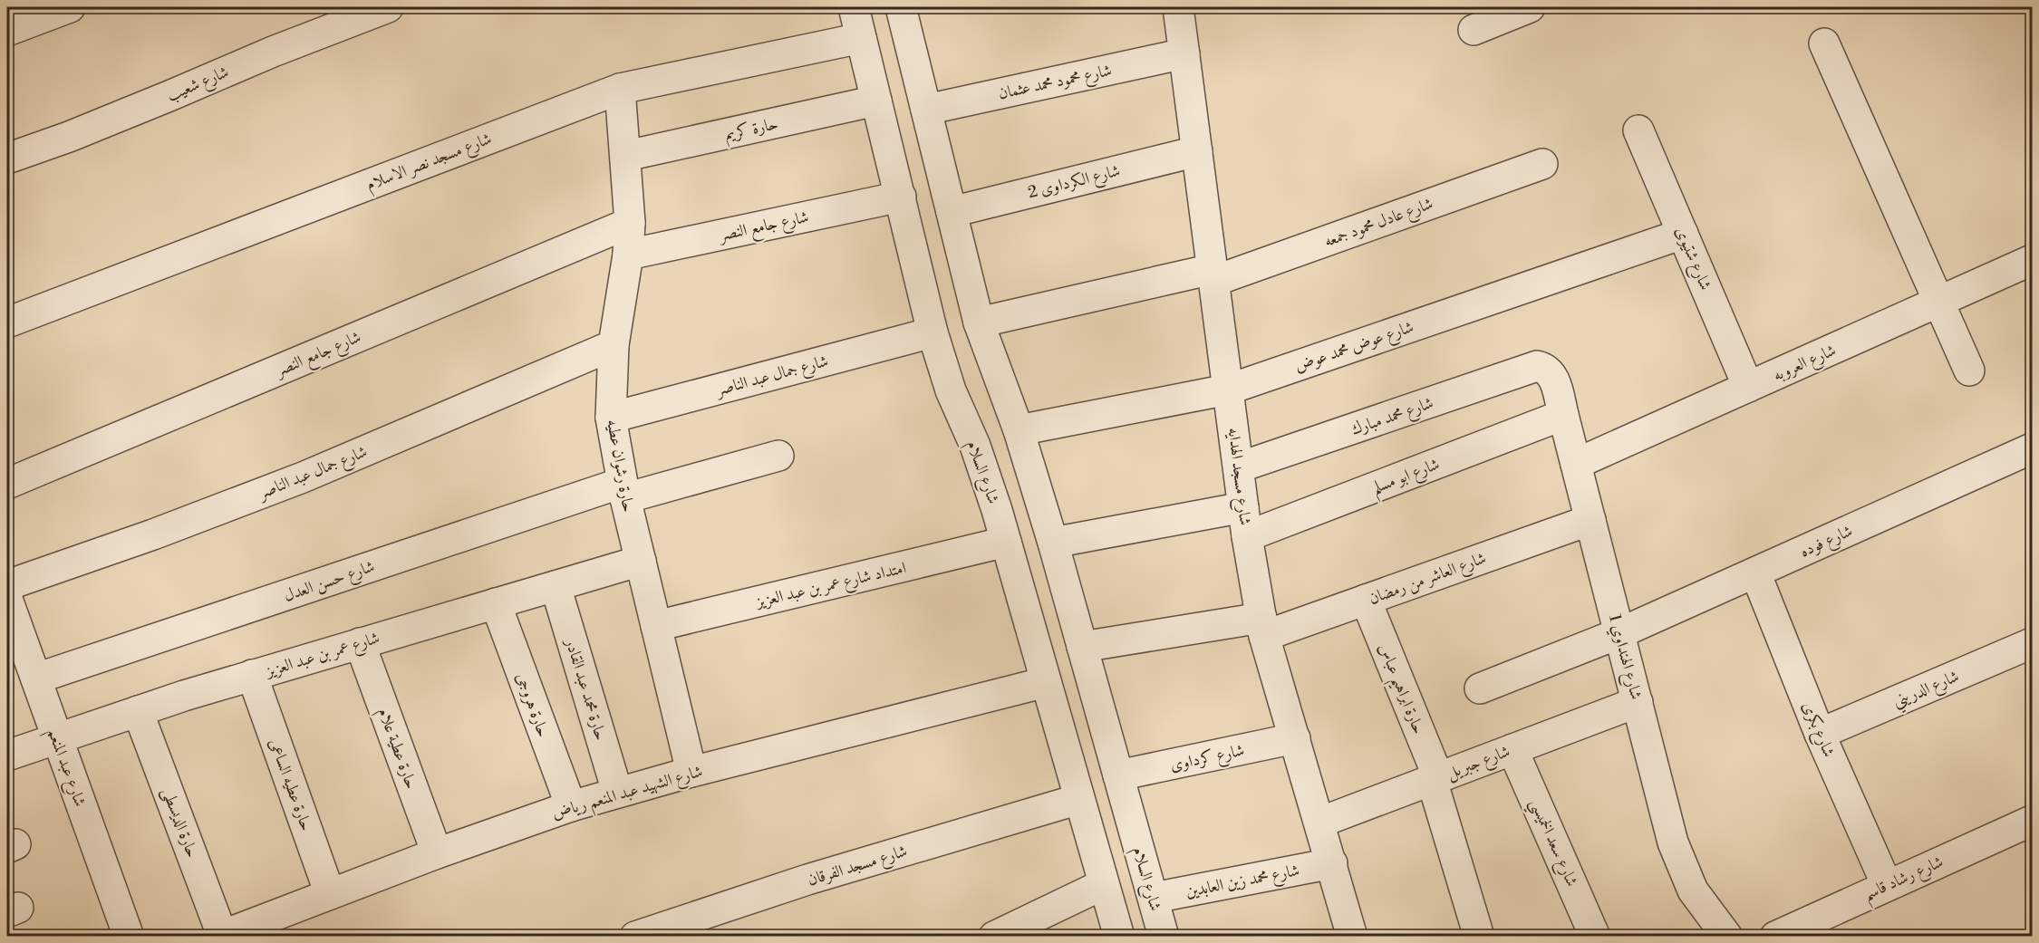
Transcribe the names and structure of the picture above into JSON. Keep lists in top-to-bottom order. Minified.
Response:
{"streets":{"street":["شارع محمود محمد عثمان","شارع شعيب","حارة كريم","شارع مسجد نصر الاسلام","شارع الكرداوى 2","شارع عادل محمود جمعه","شارع جامع النصر","شارع شتيوى","شارع عوض محمد عوض","شارع العروبه","شارع جمال عبد الناصر","شارع محمد مبارك","حارة رشوان عطيه","شارع السلام","شارع ابو مسلم","شارع مسجد الهدايه","شارع فوده","شارع العاشر من رمضان","شارع حسن العدل","امتداد شارع عمر بن عبد العزيز","شارع عمر بن عبد العزيز","شارع الهنداوي 1","حارة ابراهيم عباس","شارع الدريني","حارة محمد عبد القادر","حارة هروجى","شارع بكرى","حارة عطية علام","شارع كرداوى","شارع جبريل","شارع عبد المنعم","حارة عطيه الساعى","شارع الشهيد عبد المنعم رياض","حارة الديسطى","شارع سعد الخميسي","شارع مسجد الفرقان","شارع رشاد قاسم","شارع محمد زين العابدين"]},"crossings":[["شارع محمود محمد عثمان","شارع السلام"],["شارع محمود محمد عثمان","شارع مسجد الهدايه"],["حارة كريم","حارة رشوان عطيه"],["حارة كريم","شارع السلام"],["شارع مسجد نصر الاسلام","حارة رشوان عطيه"],["شارع مسجد نصر الاسلام","شارع السلام"],["شارع الكرداوى 2","شارع السلام"],["شارع الكرداوى 2","شارع مسجد الهدايه"],["شارع عادل محمود جمعه","شارع السلام"],["شارع عادل محمود جمعه","شارع مسجد الهدايه"],["شارع جامع النصر","حارة رشوان عطيه"],["شارع جامع النصر","شارع السلام"],["شارع شتيوى","شارع عوض محمد عوض"],["شارع شتيوى","شارع العروبه"],["شارع عوض محمد عوض","شارع السلام"],["شارع عوض محمد عوض","شارع مسجد الهدايه"],["شارع العروبه","شارع الهنداوي 1"],["شارع جمال عبد الناصر","حارة رشوان عطيه"],["شارع جمال عبد الناصر","شارع السلام"],["شارع محمد مبارك","شارع مسجد الهدايه"],["شارع محمد مبارك","شارع الهنداوي 1"],["حارة رشوان عطيه","شارع حسن العدل"],["حارة رشوان عطيه","امتداد شارع عمر بن عبد العزيز"],["حارة رشوان عطيه","شارع عمر بن عبد العزيز"],["حارة رشوان عطيه","شارع الشهيد عبد المنعم رياض"],["شارع السلام","شارع العاشر من رمضان"],["شارع السلام","امتداد شارع عمر بن عبد العزيز"],["شارع السلام","شارع كرداوى"],["شارع السلام","شارع الشهيد عبد المنعم رياض"],["شارع السلام","شارع مسجد الفرقان"],["شارع السلام","شارع محمد زين العابدين"],["شارع ابو مسلم","شارع مسجد الهدايه"],["شارع ابو مسلم","شارع الهنداوي 1"],["شارع مسجد الهدايه","شارع العاشر من رمضان"],["شارع مسجد الهدايه","شارع كرداوى"],["شارع مسجد الهدايه","شارع جبريل"],["شارع مسجد الهدايه","شارع محمد زين العابدين"],["شارع فوده","شارع الهنداوي 1"],["شارع فوده","شارع بكرى"],["شارع العاشر من رمضان","شارع الهنداوي 1"],["شارع العاشر من رمضان","حارة ابراهيم عباس"],["شارع حسن العدل","شارع عبد المنعم"],["شارع عمر بن عبد العزيز","حارة محمد عبد القادر"],["شارع عمر بن عبد العزيز","حارة هروجى"],["شارع عمر بن عبد العزيز","حارة عطية علام"],["شارع عمر بن عبد العزيز","شارع عبد المنعم"],["شارع عمر بن عبد العزيز","حارة عطيه الساعى"],["شارع عمر بن عبد العزيز","حارة الديسطى"],["شارع الهنداوي 1","شارع جبريل"],["حارة ابراهيم عباس","شارع جبريل"],["شارع الدريني","شارع بكرى"],["حارة محمد عبد القادر","شارع الشهيد عبد المنعم رياض"],["حارة هروجى","شارع الشهيد عبد المنعم رياض"],["شارع بكرى","شارع رشاد قاسم"],["حارة عطية علام","شارع الشهيد عبد المنعم رياض"],["شارع جبريل","شارع سعد الخميسي"],["حارة عطيه الساعى","شارع الشهيد عبد المنعم رياض"],["شارع الشهيد عبد المنعم رياض","حارة الديسطى"]]}
